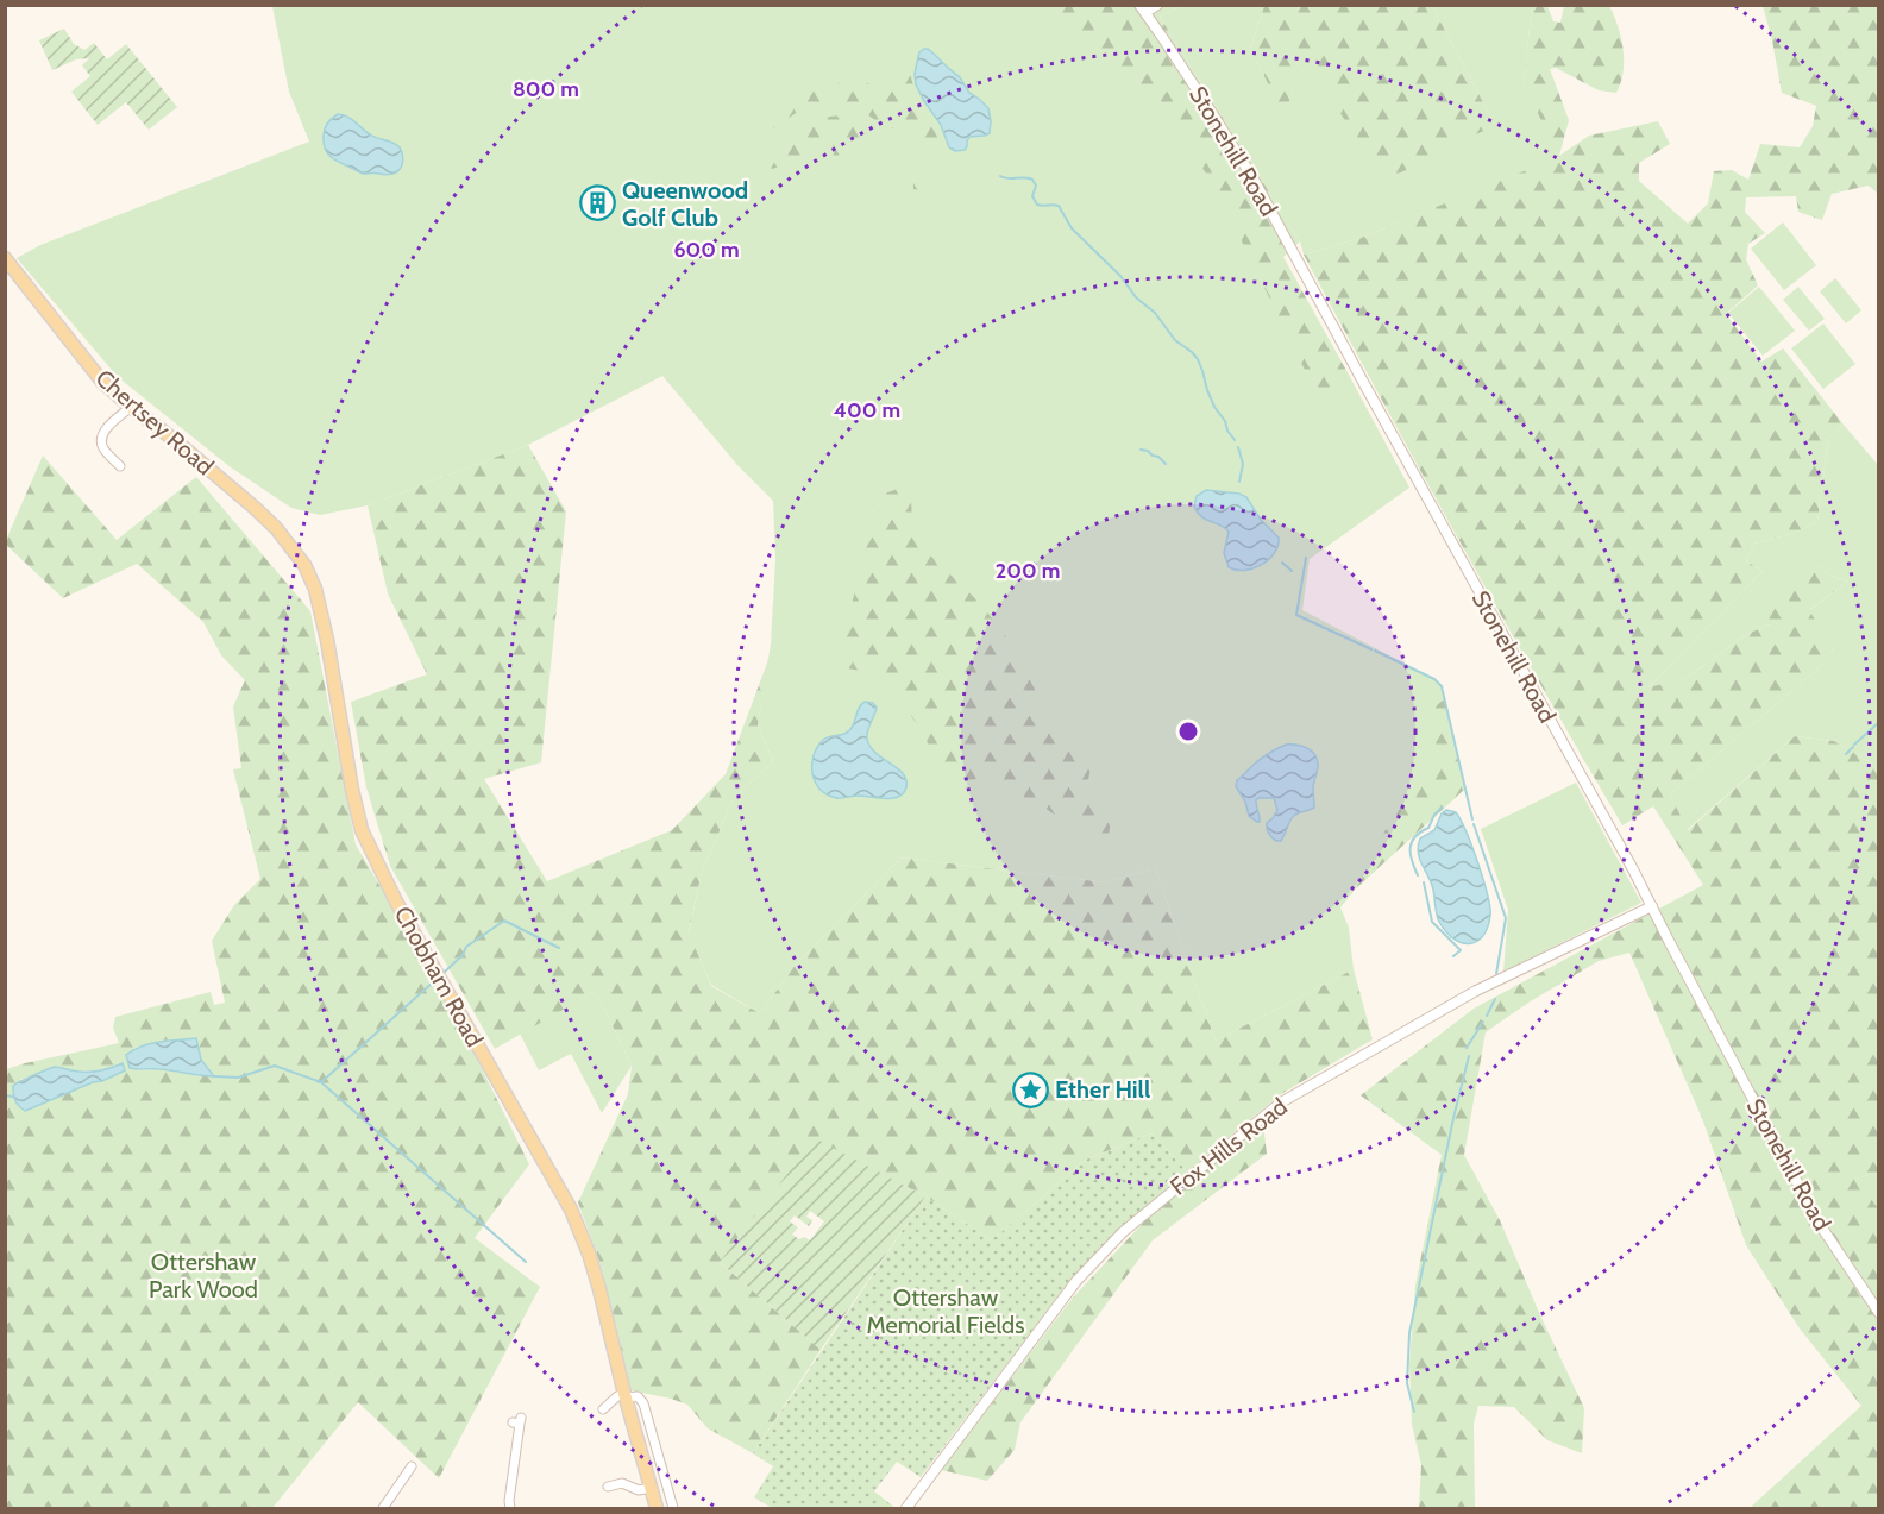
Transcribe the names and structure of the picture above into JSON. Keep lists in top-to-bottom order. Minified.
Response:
{"streets":{"main road":["Chertsey Road","Chobham Road"],"street":["Stonehill Road","Fox Hills Road"]},"crossings":[["Stonehill Road","Fox Hills Road"],["Chertsey Road","Chobham Road"]],"parks":["Ottershaw Park Wood","Ottershaw Memorial Fields"],"places":{"building":["Queenwood Golf Club"],"place":["Ether Hill"]},"rings":["800 m","600 m","400 m","200 m"]}
